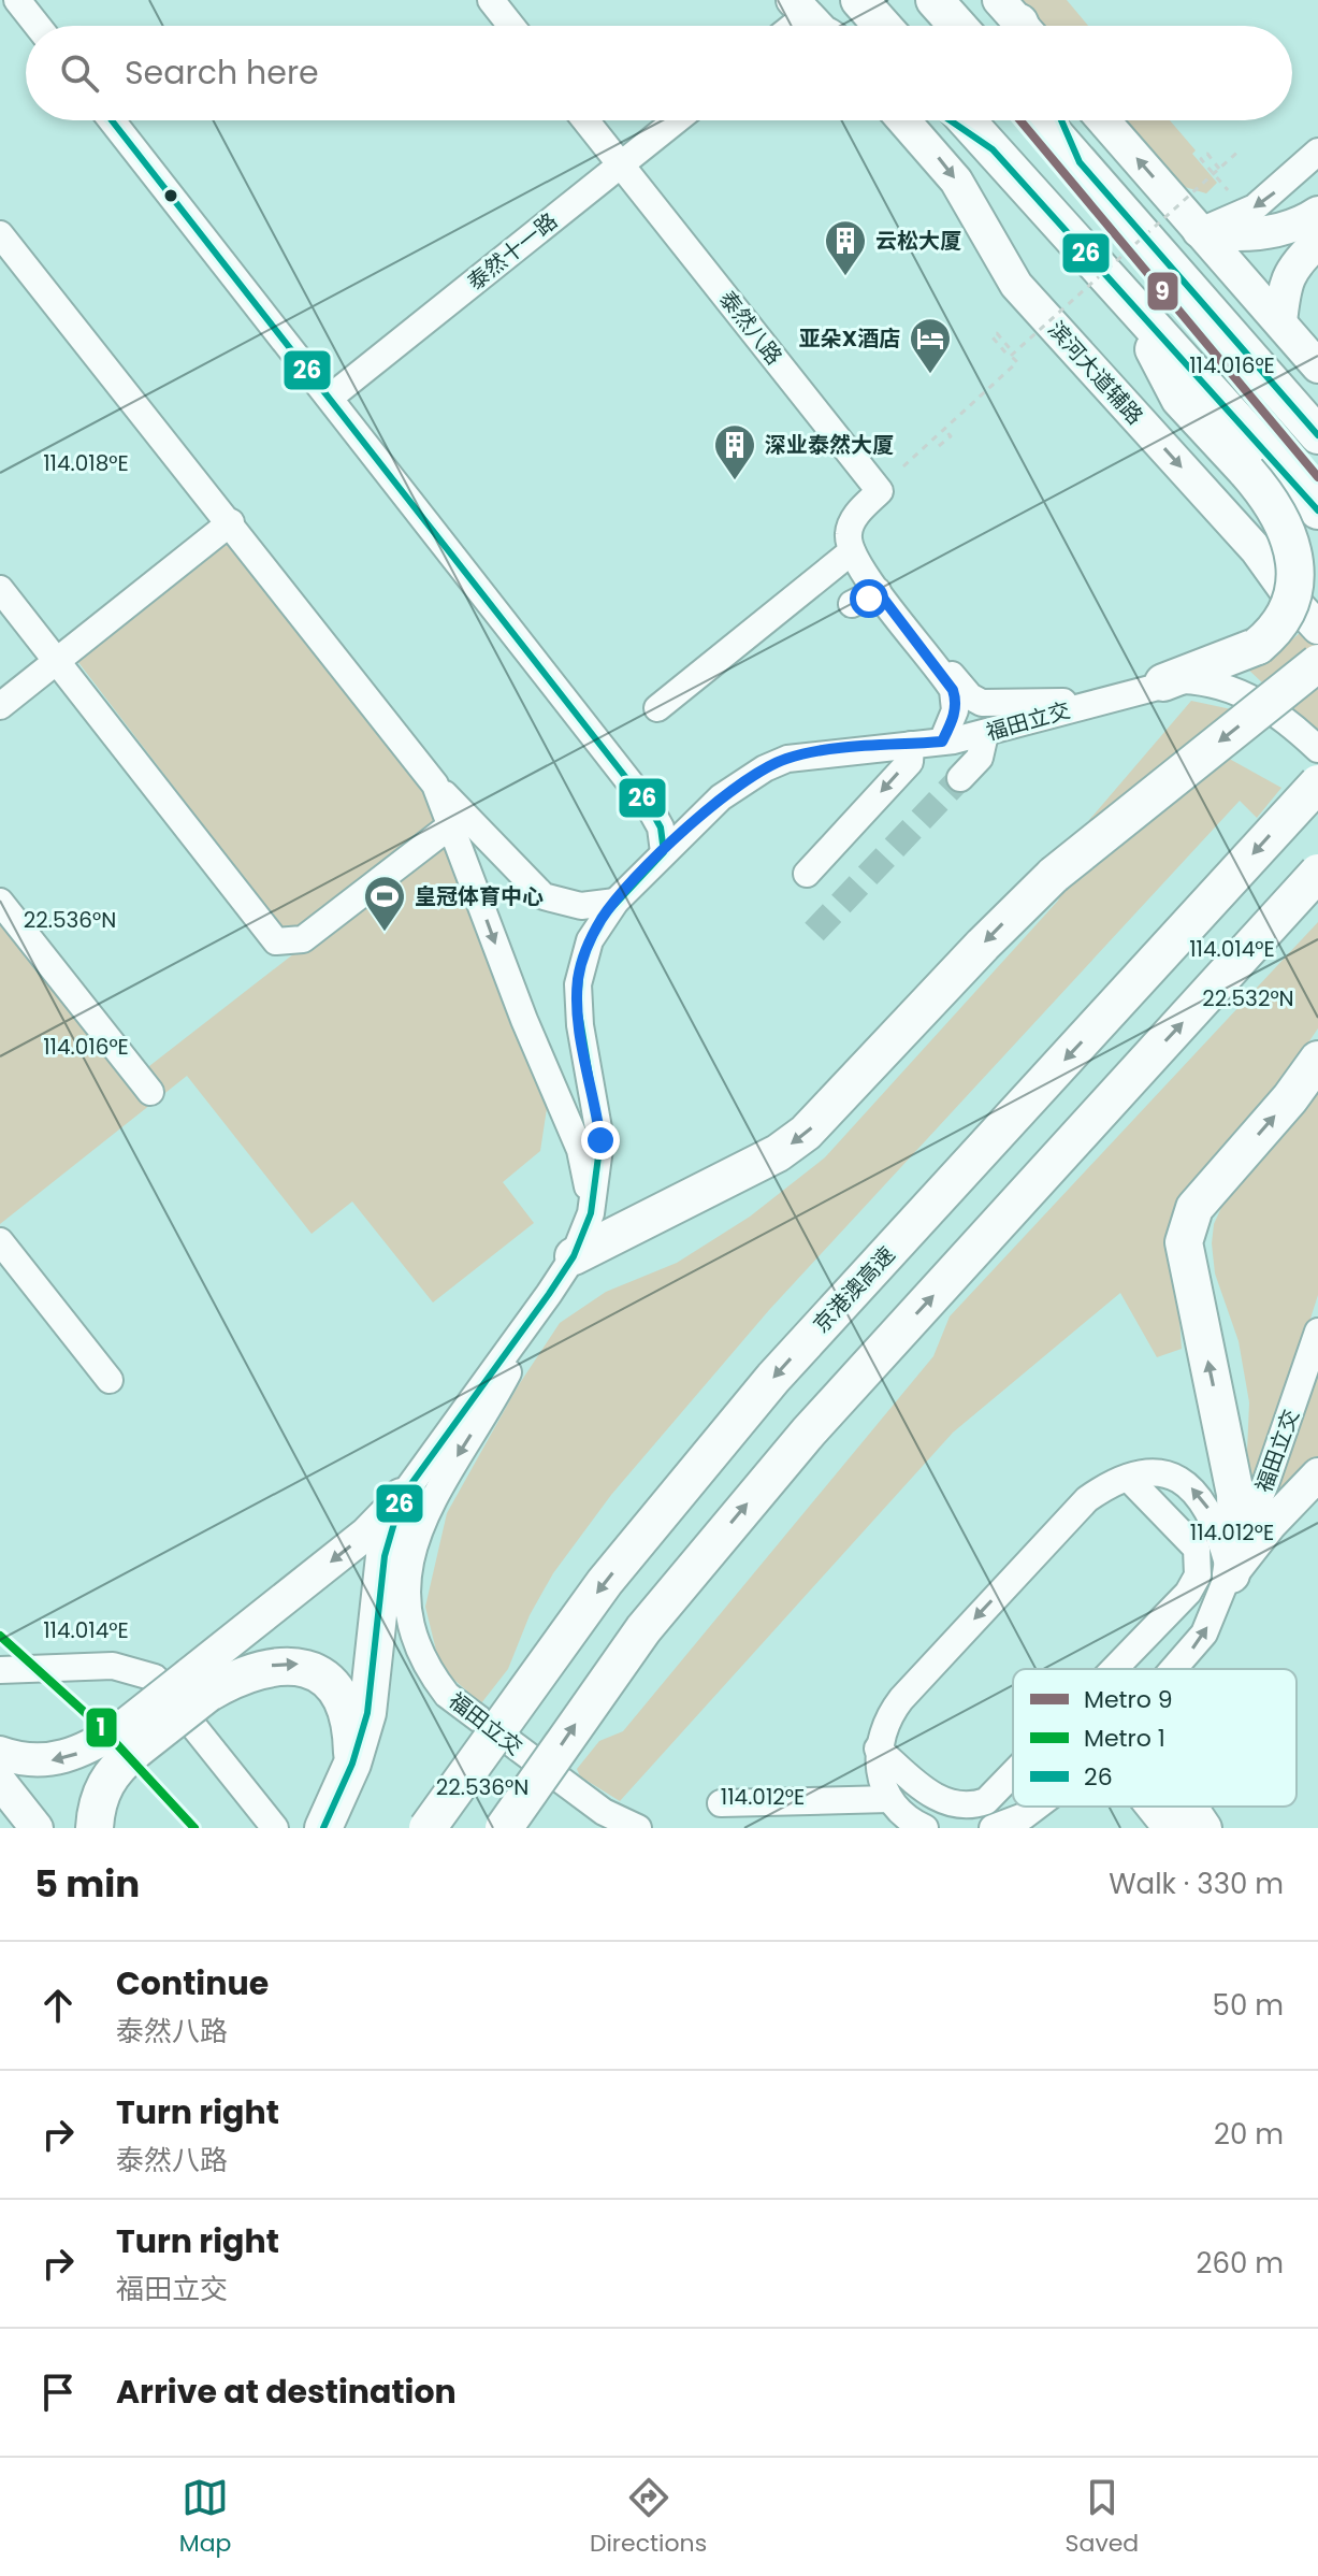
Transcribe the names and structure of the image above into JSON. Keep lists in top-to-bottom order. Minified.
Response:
{"streets":{"highway":["京港澳高速"],"main road":["滨河大道辅路"],"street":["泰然十一路","泰然八路","福田立交"]},"crossings":[["泰然十一路","泰然八路"]],"places":{"building":["云松大厦","深业泰然大厦"],"hotel":["亚朵X酒店"],"sports":["皇冠体育中心"]},"lines":["metro line 9","transit line 26","metro line 1"],"legend":["Metro 9","Metro 1","26"],"page":{"search":"Search here","heading":["5 min","Walk · 330 m"],"list":[["Continue","泰然八路","50 m"],["Turn right","泰然八路","20 m"],["Turn right","福田立交","260 m"],"Arrive at destination"],"nav":["Map","Directions","Saved"]},"coordinates":["114.016°E","114.018°E","22.536°N","114.014°E","22.532°N","114.012°E"]}
